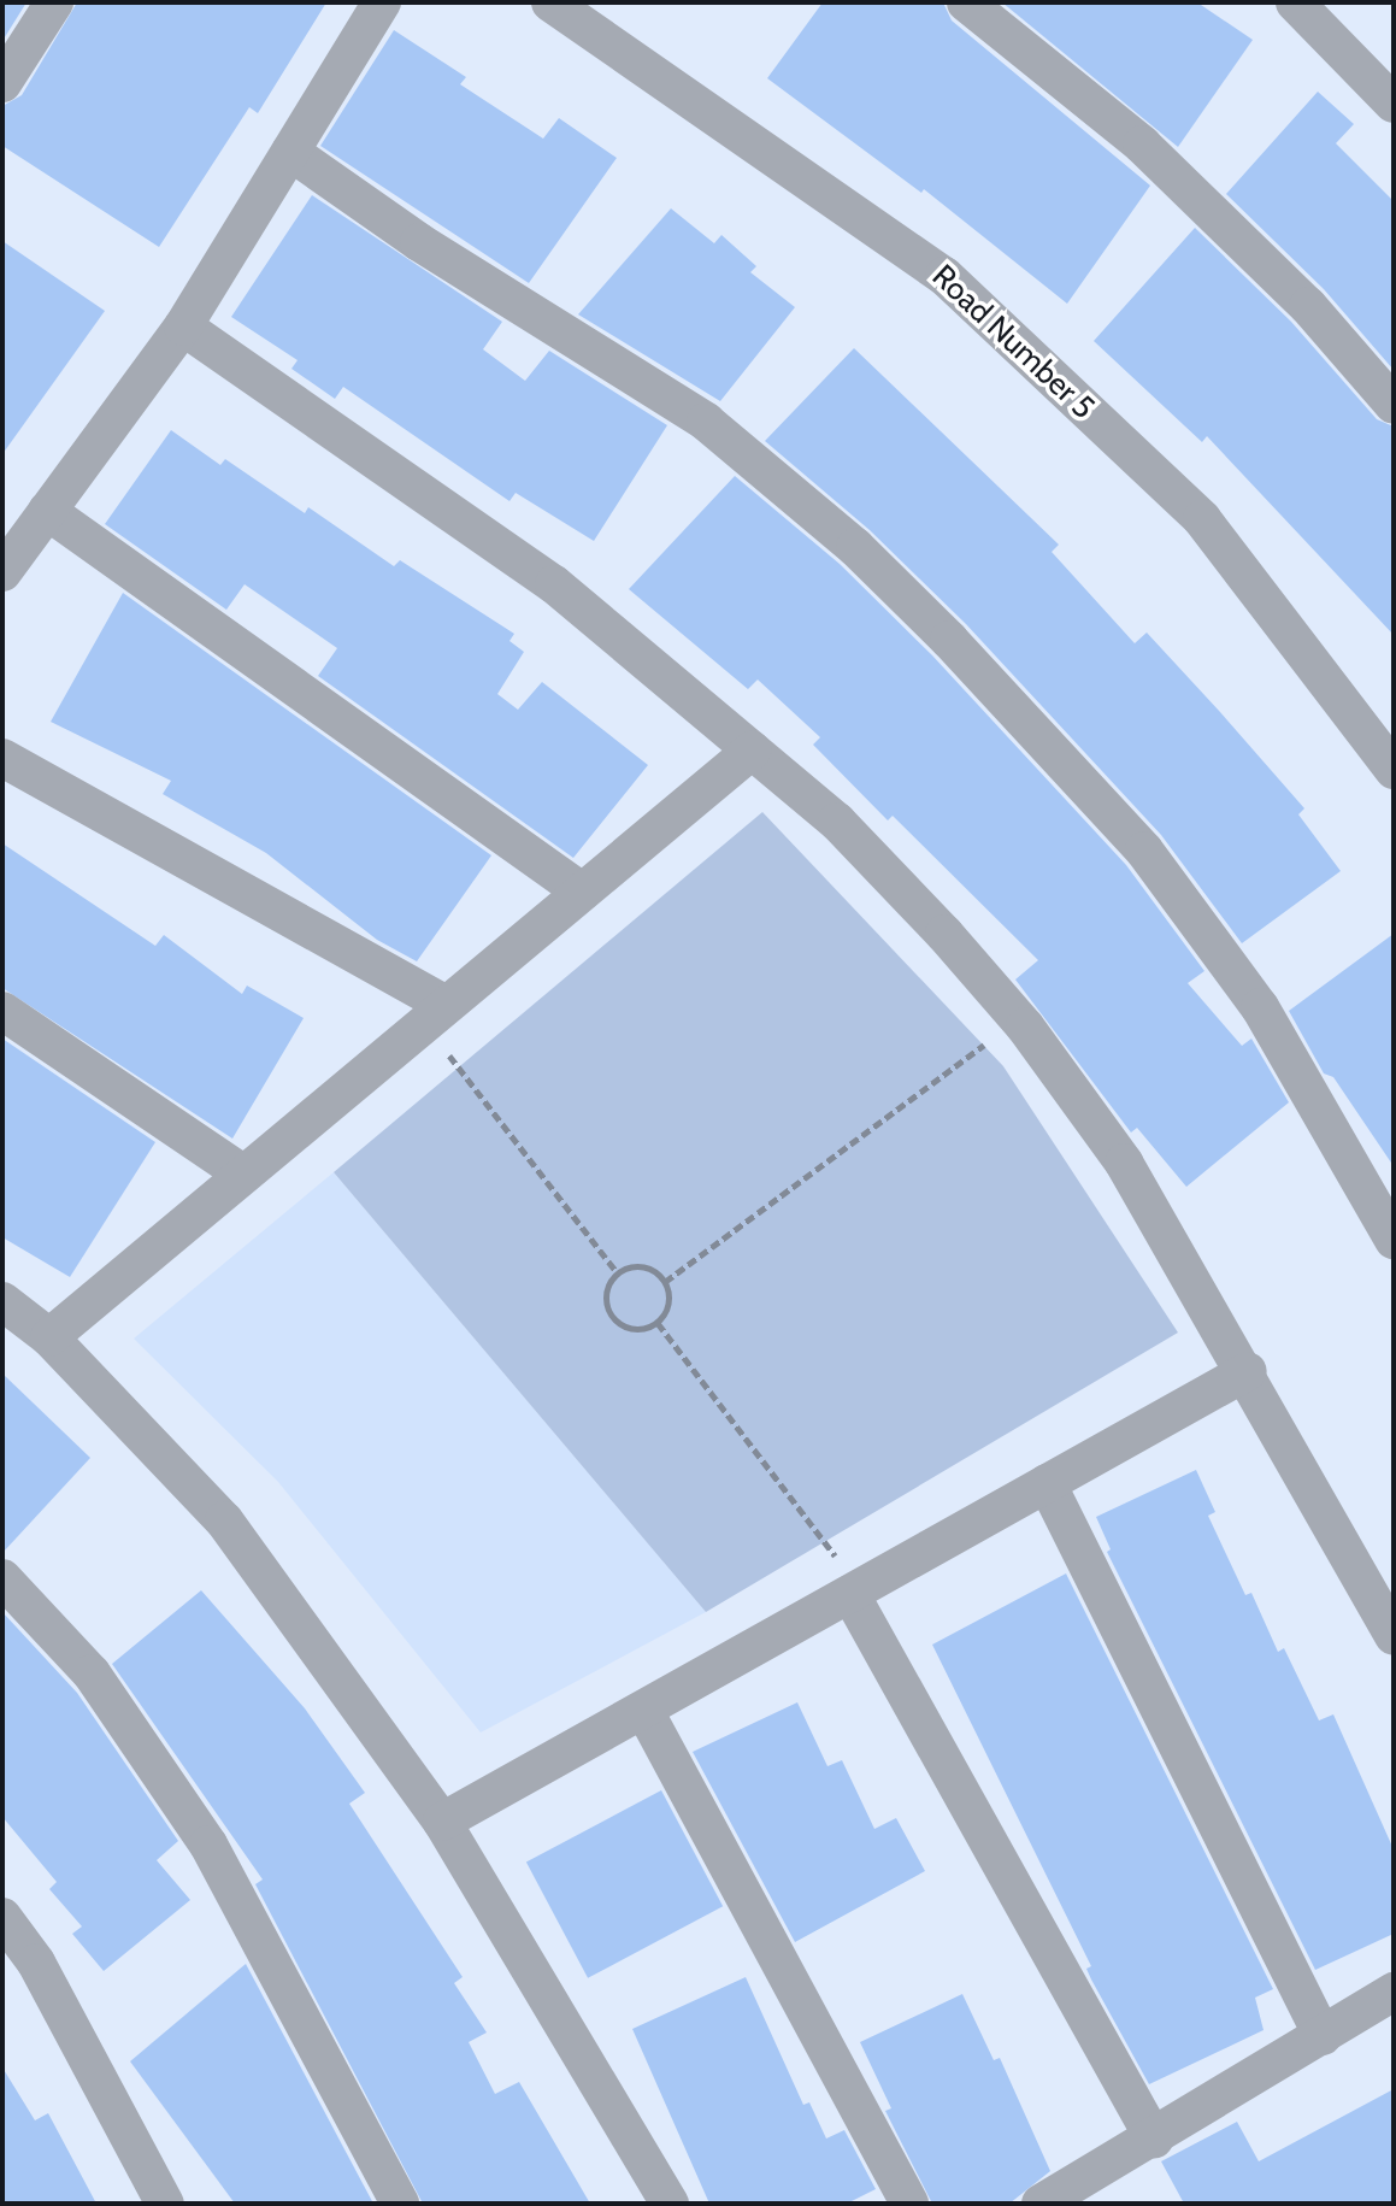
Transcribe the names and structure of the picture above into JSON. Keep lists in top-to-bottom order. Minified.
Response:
{"streets":{"street":["Road Number 5"]}}
